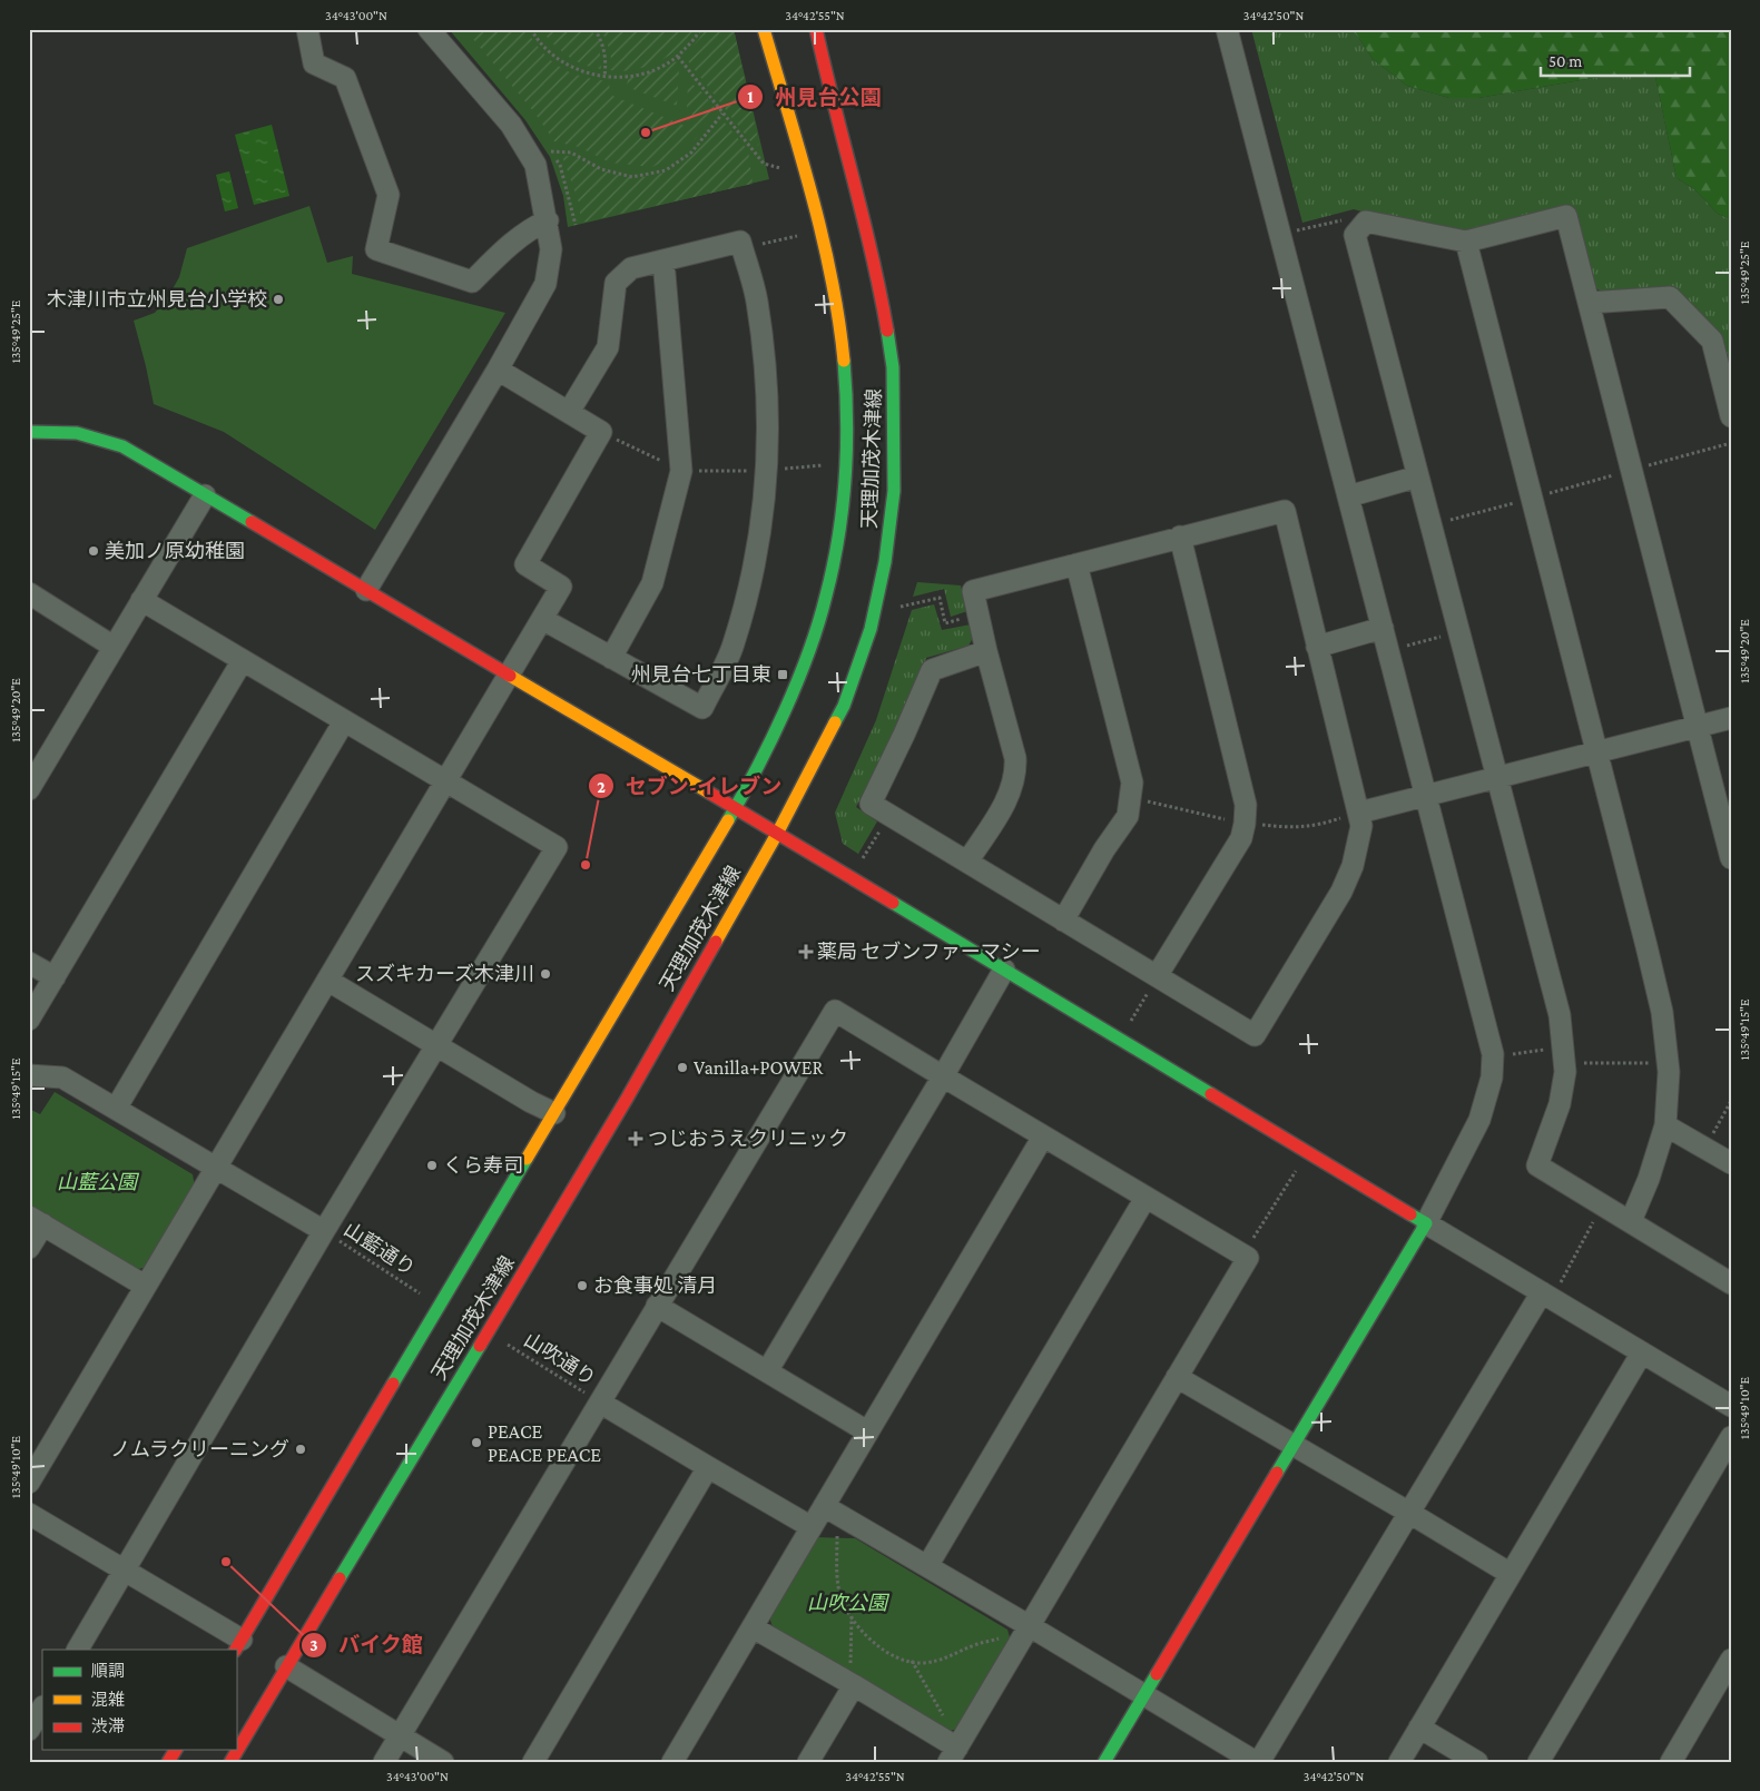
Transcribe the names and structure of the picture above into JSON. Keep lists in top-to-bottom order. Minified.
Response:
{"streets":{"main road":["天理加茂木津線"],"path":["山藍通り","山吹通り"]},"parks":["山藍公園","山吹公園"],"places":{"other":["州見台公園","木津川市立州見台小学校","美加ノ原幼稚園","セブン-イレブン","スズキカーズ木津川","Vanilla+POWER","くら寿司","お食事処 清月","PEACE PEACE PEACE","ノムラクリーニング","バイク館"],"transit":["州見台七丁目東"],"health":["薬局 セブンファーマシー","つじおうえクリニック"]},"legend":["順調","混雑","渋滞"],"scale_bar":"50 m","coordinates":["34°43'00\"N","34°42'55\"N","34°42'50\"N","135°49'25\"E","135°49'20\"E","135°49'15\"E","135°49'10\"E"]}
